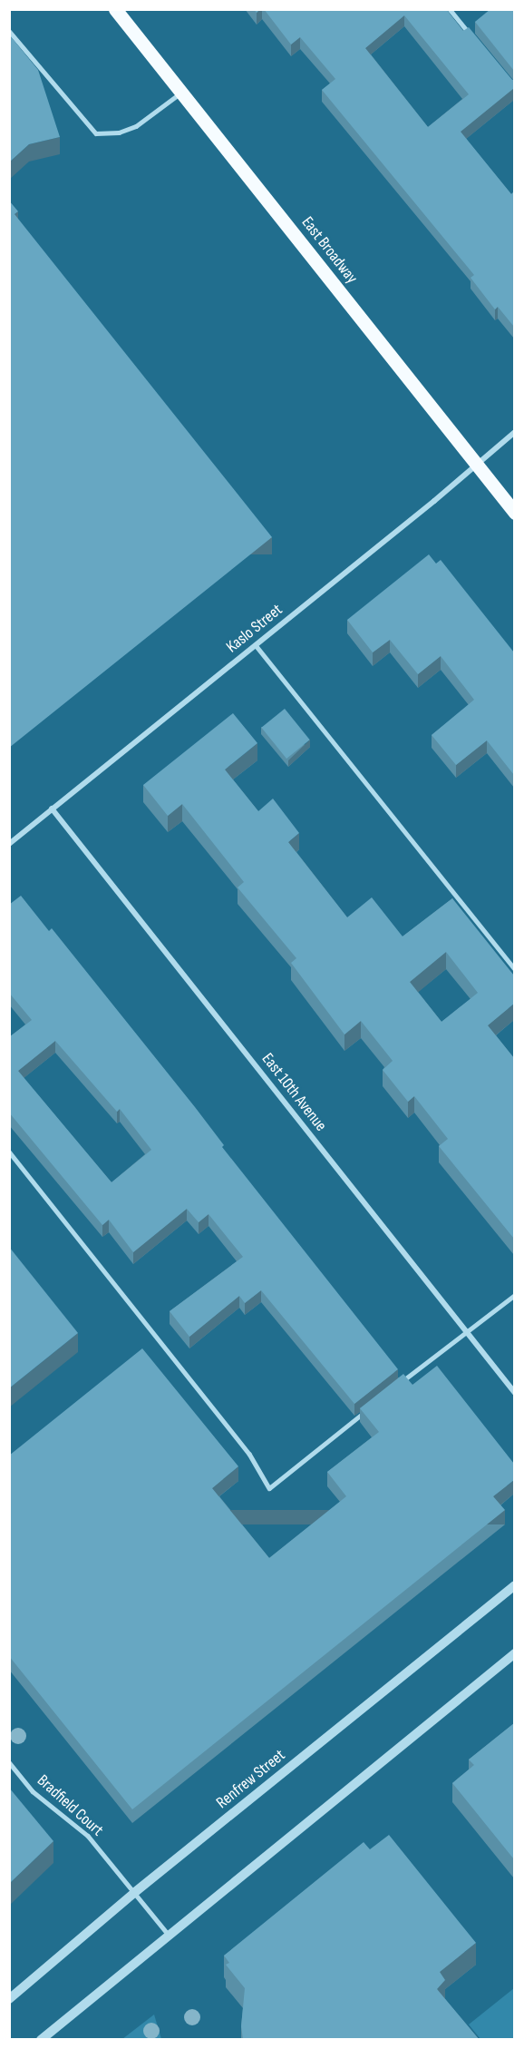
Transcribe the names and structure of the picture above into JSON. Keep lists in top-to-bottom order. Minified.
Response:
{"streets":{"main road":["East Broadway"],"street":["Kaslo Street","East 10th Avenue","Renfrew Street"],"lane":["Bradfield Court"]},"crossings":[["East Broadway","Kaslo Street"],["Kaslo Street","East 10th Avenue"],["Renfrew Street","Bradfield Court"]]}
